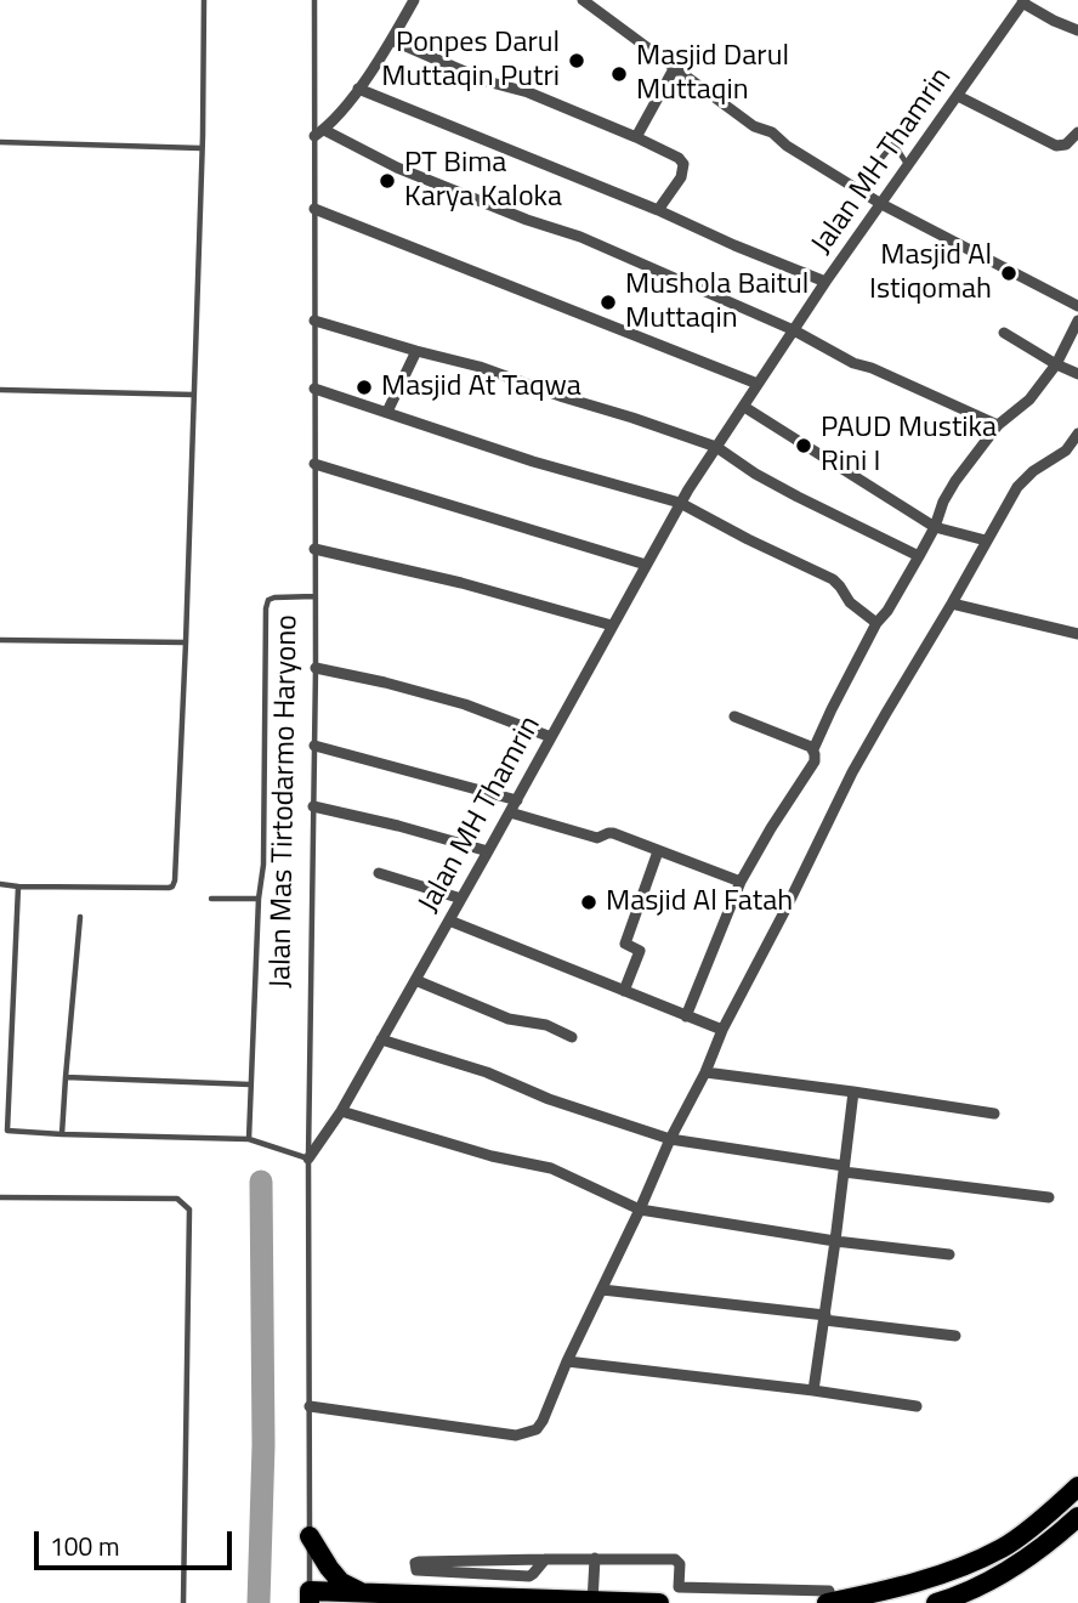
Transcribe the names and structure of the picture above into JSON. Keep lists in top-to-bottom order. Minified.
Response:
{"streets":{"street":["Jalan MH Thamrin"],"lane":["Jalan Mas Tirtodarmo Haryono"]},"crossings":[["Jalan MH Thamrin","Jalan Mas Tirtodarmo Haryono"]],"places":["Ponpes Darul Muttaqin Putri","Masjid Darul Muttaqin","PT Bima Karya Kaloka","Masjid Al Istiqomah","Mushola Baitul Muttaqin","Masjid At Taqwa","PAUD Mustika Rini I","Masjid Al Fatah"],"scale_bar":"100 m"}
